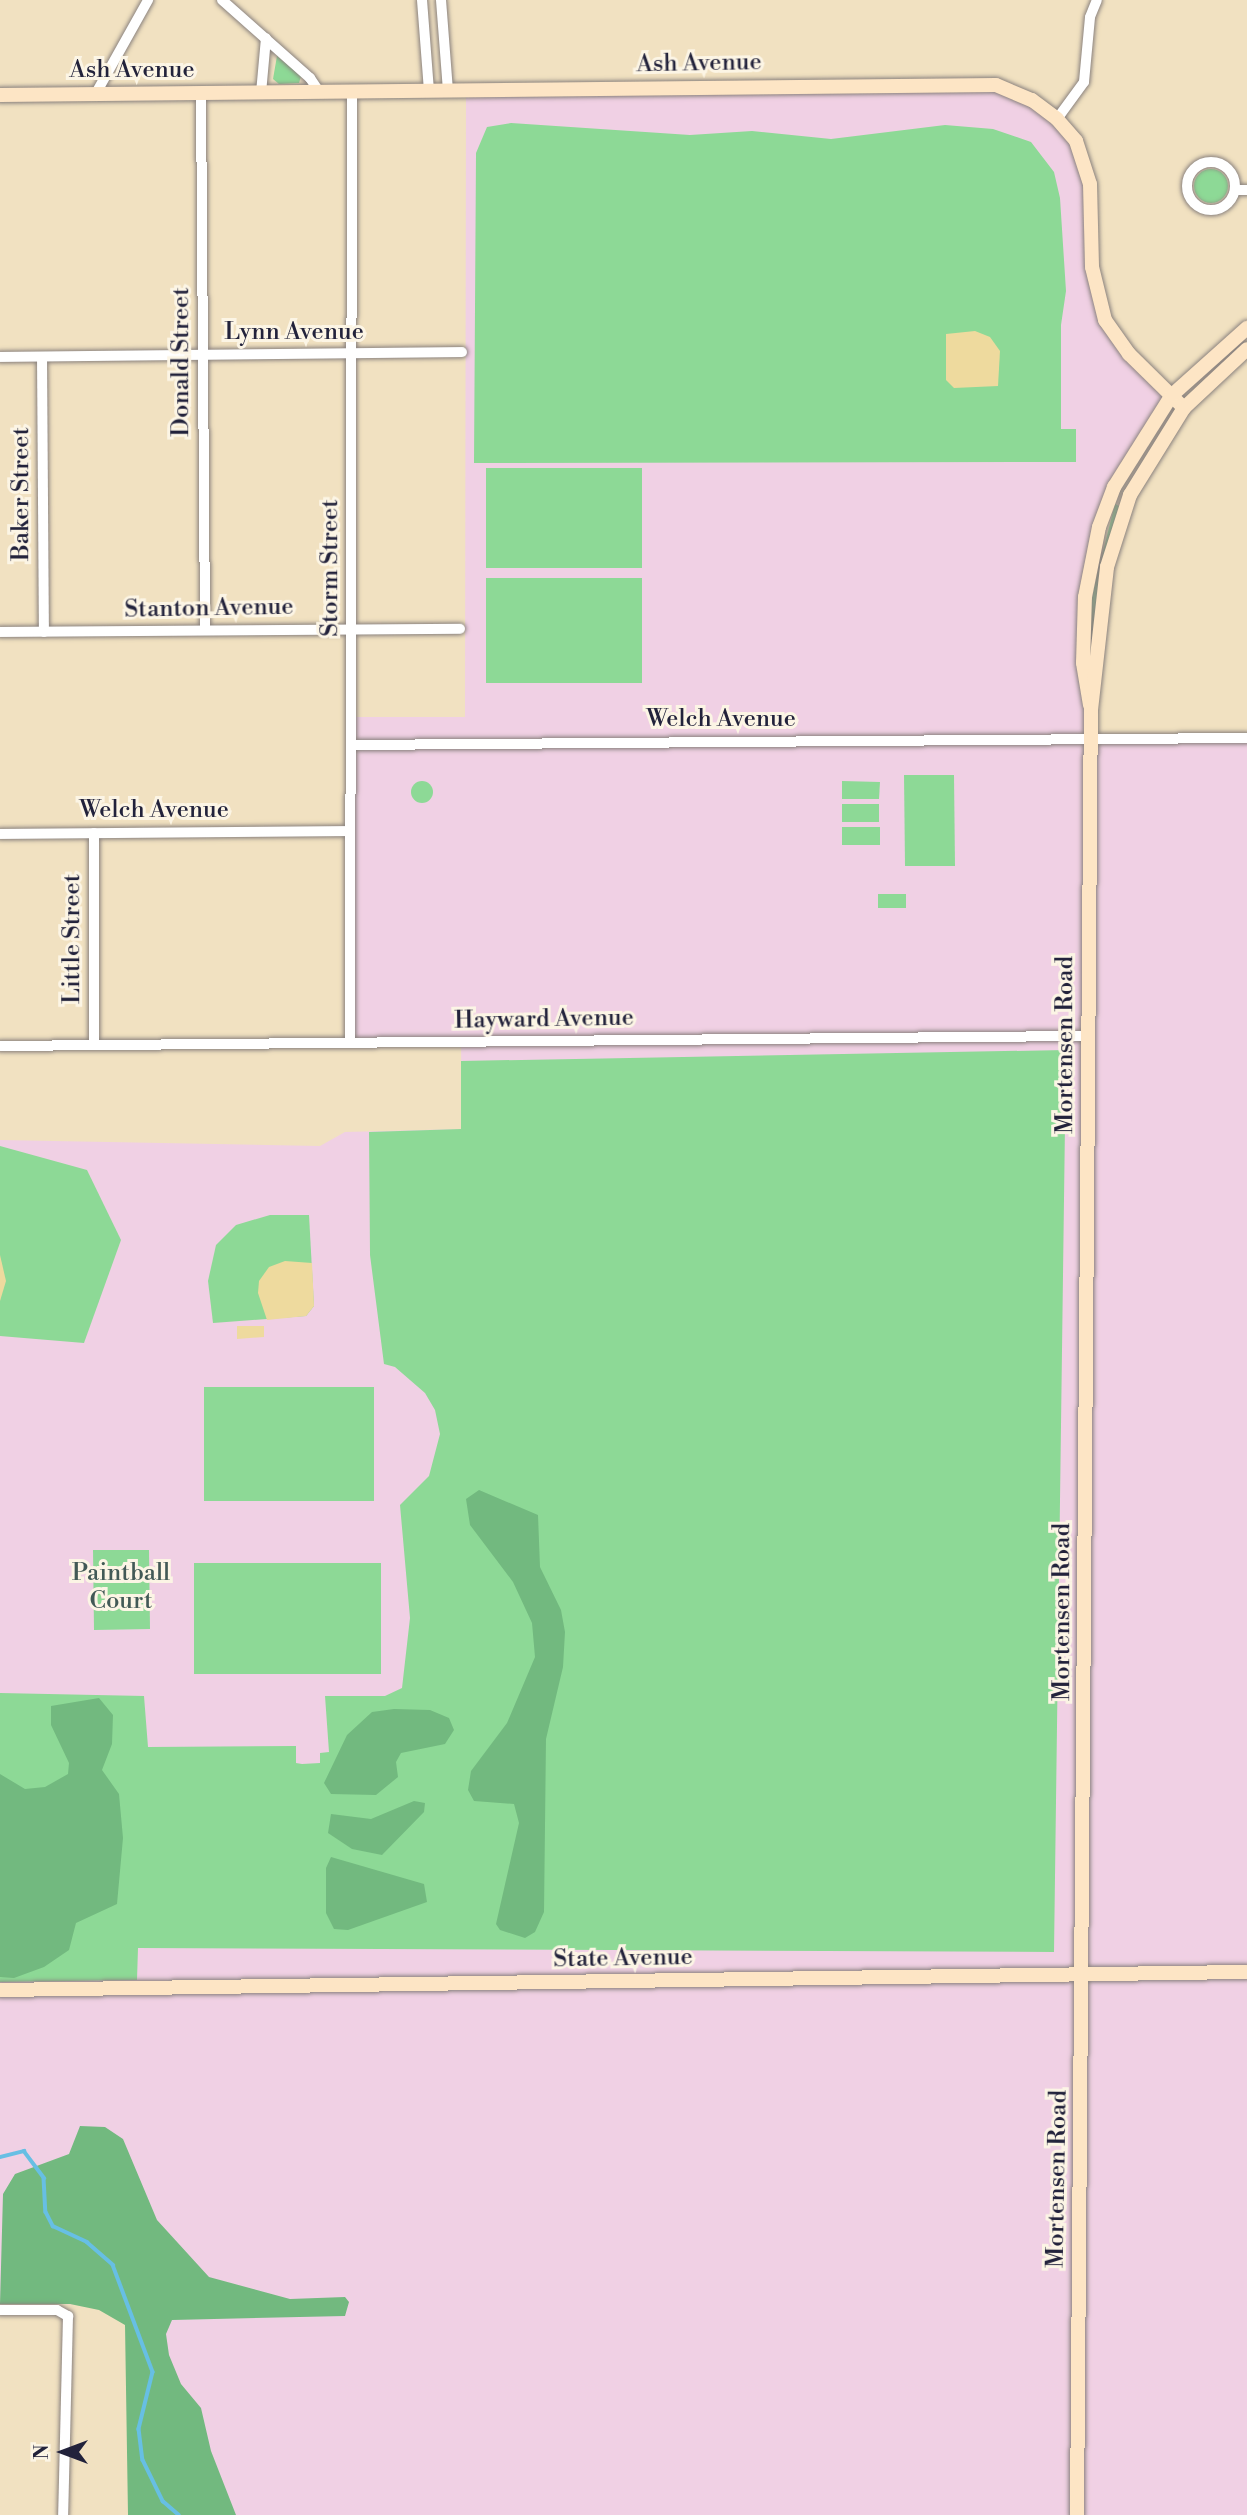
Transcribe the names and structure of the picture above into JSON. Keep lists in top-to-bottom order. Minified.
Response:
{"streets":{"street":["Ash Avenue","Lynn Avenue","Donald Street","Baker Street","Storm Street","Stanton Avenue","Welch Avenue","Little Street","Hayward Avenue","Mortensen Road","State Avenue"]},"crossings":[["Ash Avenue","Donald Street"],["Ash Avenue","Storm Street"],["Ash Avenue","Mortensen Road"],["Lynn Avenue","Donald Street"],["Lynn Avenue","Baker Street"],["Lynn Avenue","Storm Street"],["Donald Street","Stanton Avenue"],["Baker Street","Stanton Avenue"],["Storm Street","Stanton Avenue"],["Storm Street","Welch Avenue"],["Storm Street","Hayward Avenue"],["Welch Avenue","Little Street"],["Welch Avenue","Mortensen Road"],["Little Street","Hayward Avenue"],["Hayward Avenue","Mortensen Road"],["Mortensen Road","State Avenue"]],"parks":["Paintball Court"],"north":"left"}
